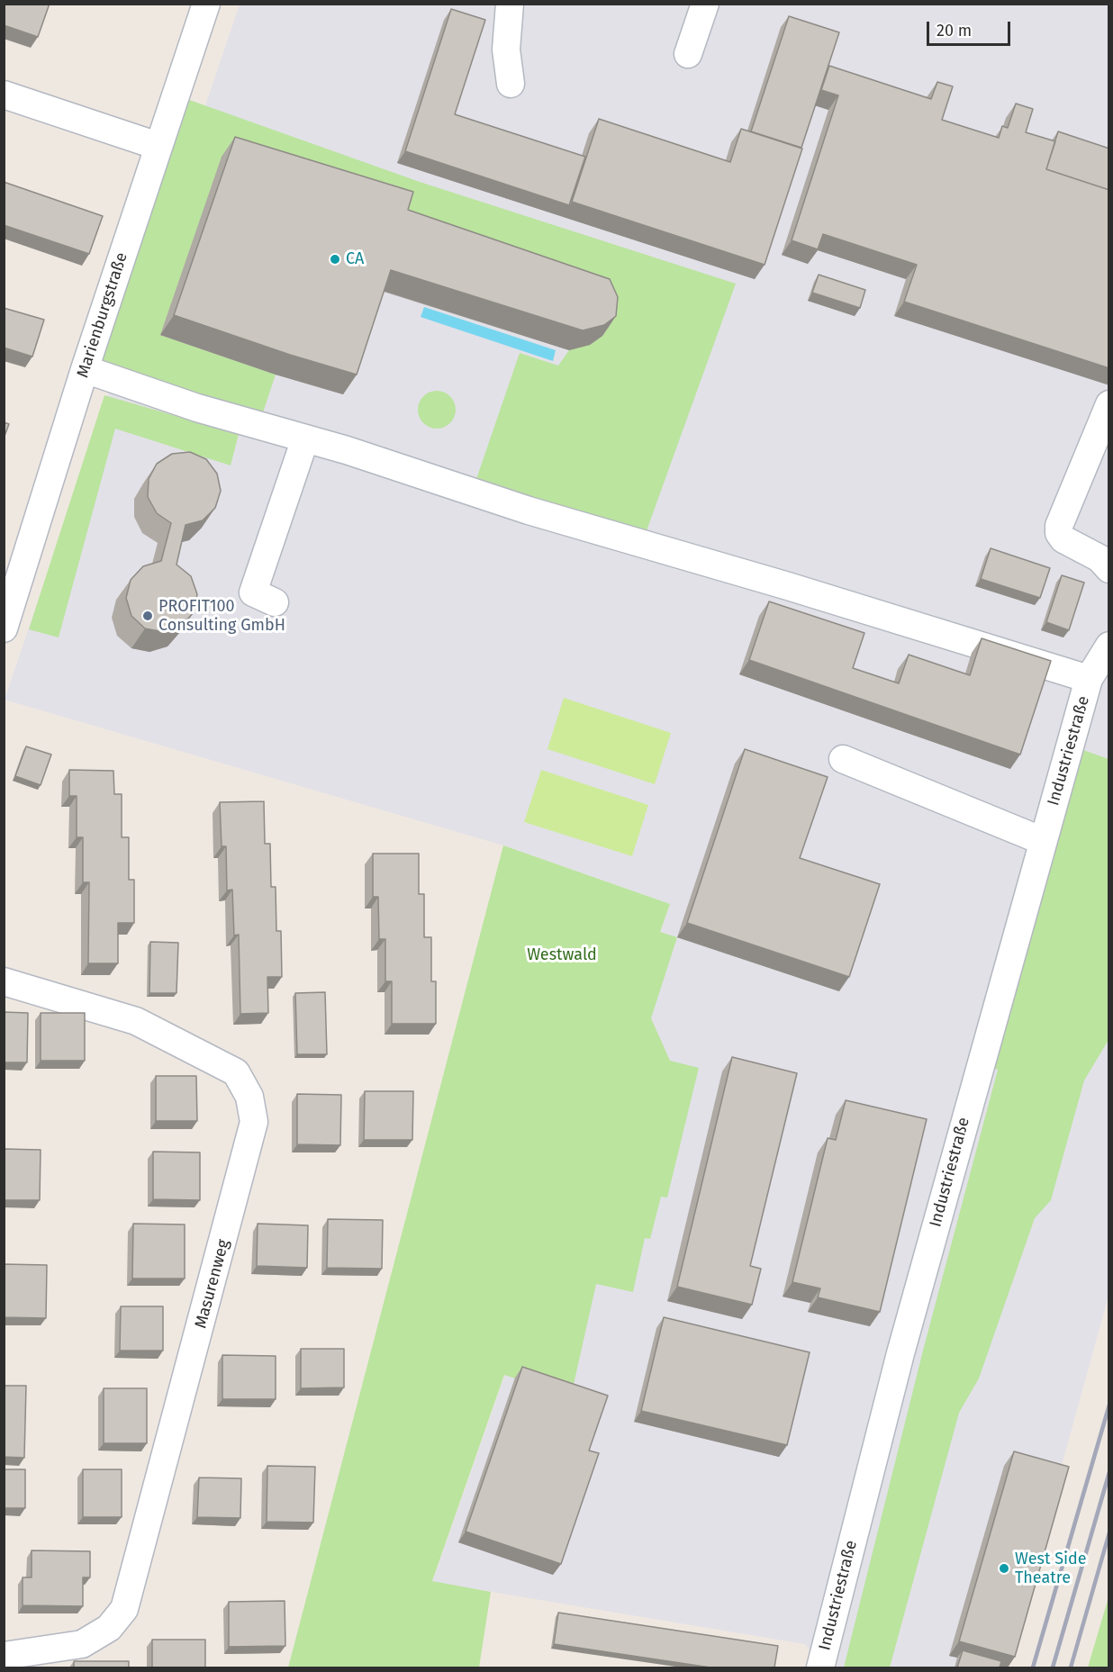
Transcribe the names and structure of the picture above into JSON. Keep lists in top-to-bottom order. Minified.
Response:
{"streets":{"street":["Marienburgstraße","Industriestraße","Masurenweg"]},"crossings":[["Marienburgstraße","Industriestraße"]],"parks":["Westwald"],"places":["CA","PROFIT100 Consulting GmbH","West Side Theatre"],"scale_bar":"20 m"}
